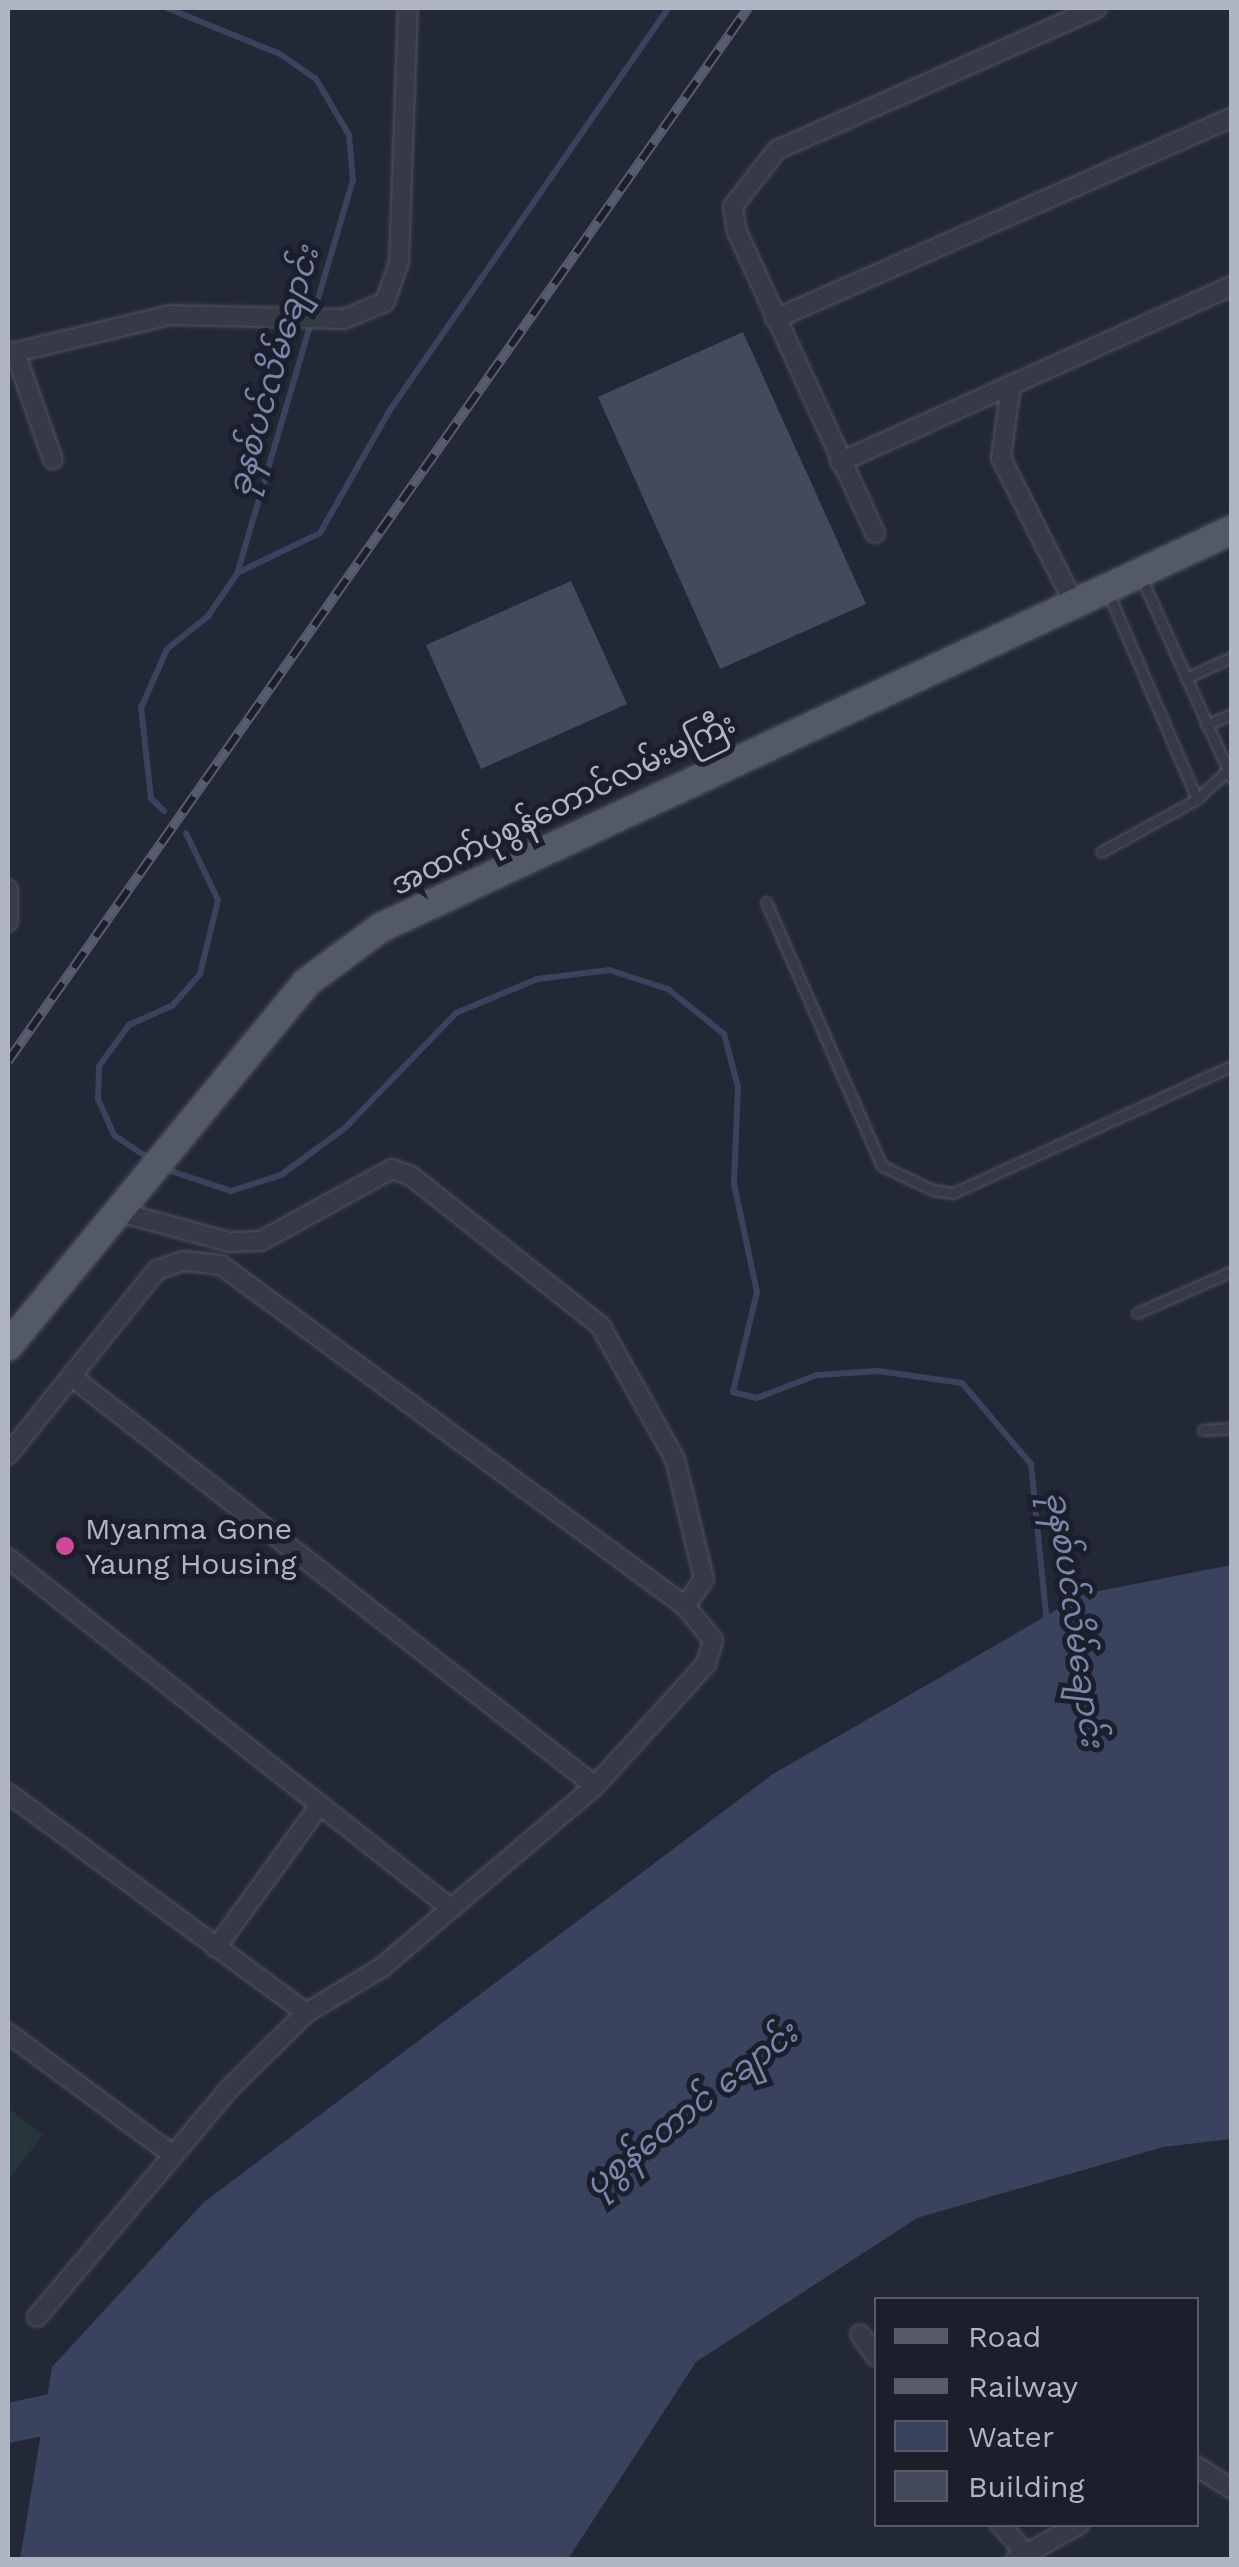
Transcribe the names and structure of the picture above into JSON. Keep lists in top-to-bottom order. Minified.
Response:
{"streets":{"main road":["အထက်ပုစွန်တောင်လမ်းမကြီး"]},"water":["ခုနစ်ပင်လိမ်ချောင်း","ပုစွန်တောင် ချောင်း"],"places":["Myanma Gone Yaung Housing"],"legend":["Road","Railway","Water","Building"]}
